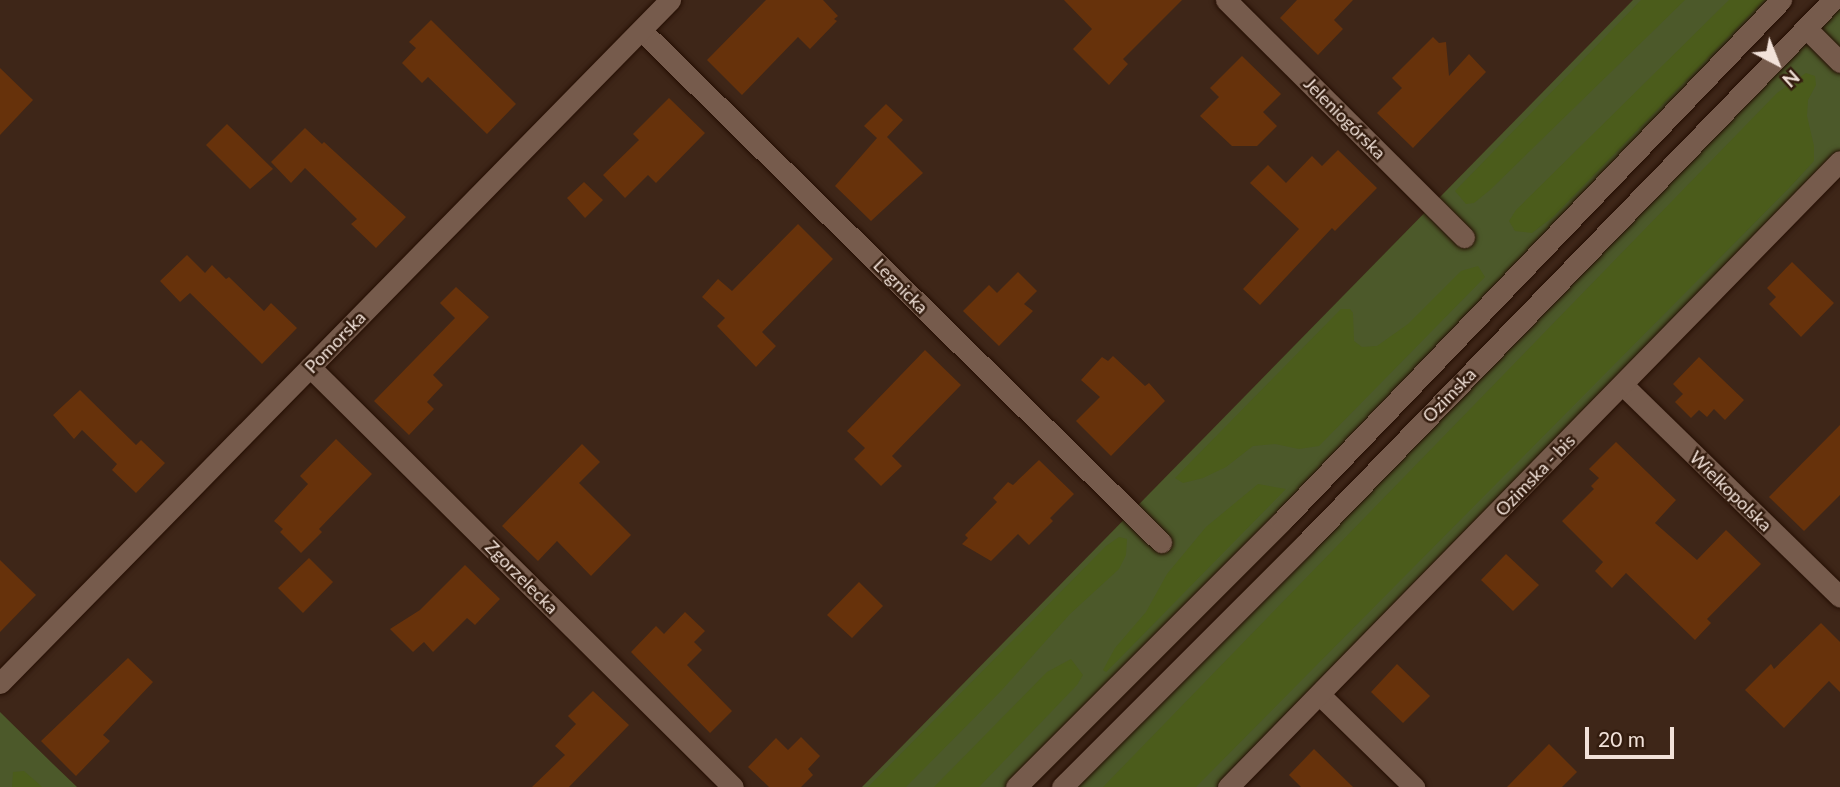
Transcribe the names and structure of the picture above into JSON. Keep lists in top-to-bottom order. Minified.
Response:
{"streets":{"street":["Jeleniogórska","Legnicka","Pomorska","Ozimska","Ozimska - bis","Wielkopolska","Zgorzelecka"]},"crossings":[["Legnicka","Pomorska"],["Pomorska","Zgorzelecka"],["Ozimska - bis","Wielkopolska"]],"scale_bar":"20 m","north":"bottom right"}
